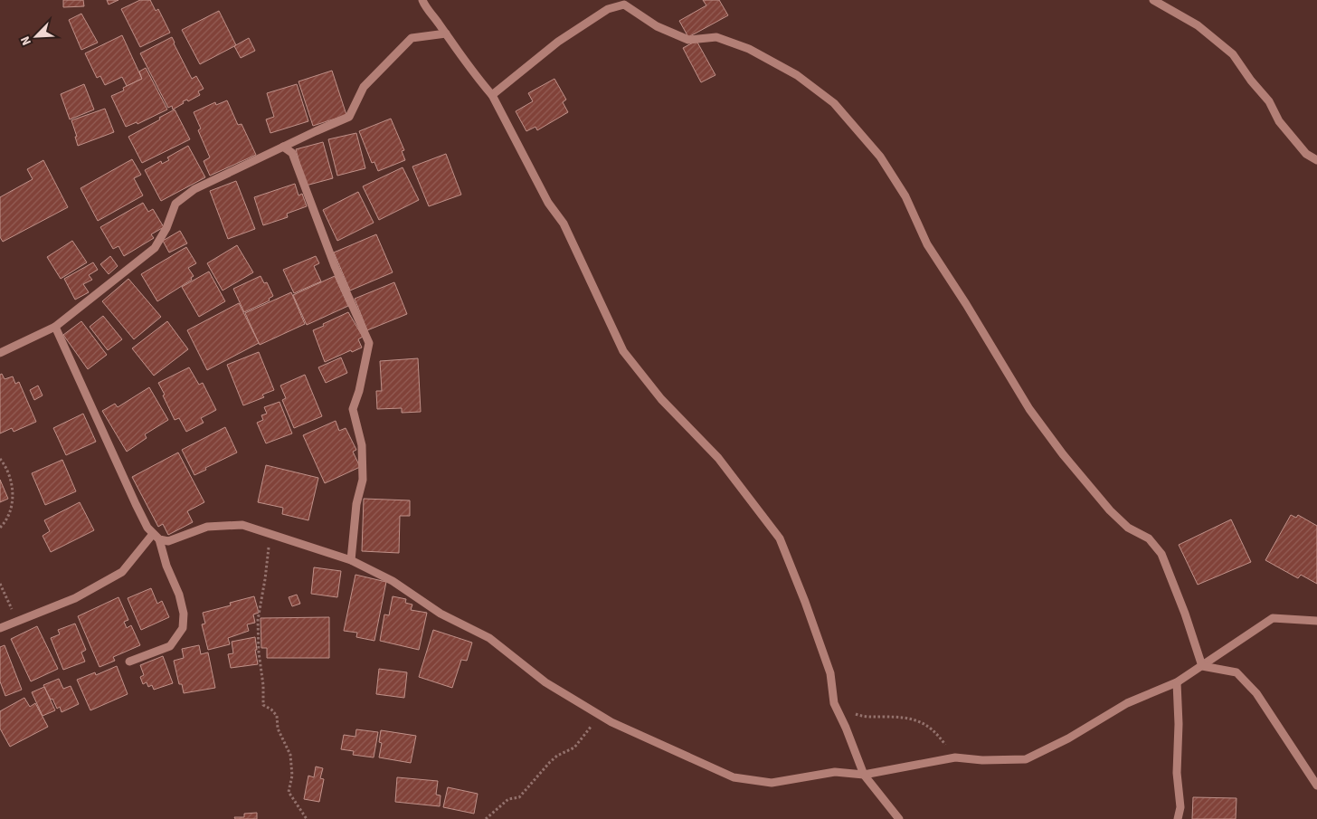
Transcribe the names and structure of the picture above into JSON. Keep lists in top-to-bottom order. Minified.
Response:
{"north":"bottom left"}
